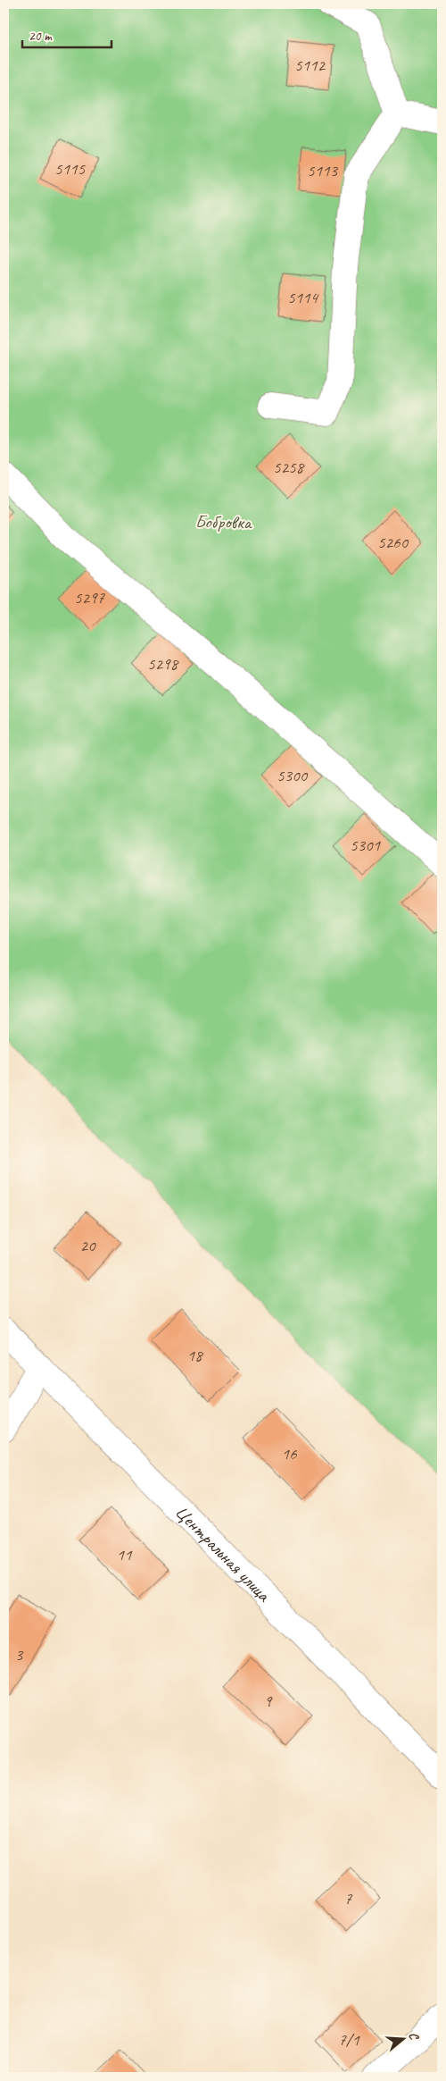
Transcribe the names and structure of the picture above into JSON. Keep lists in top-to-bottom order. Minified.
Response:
{"streets":{"street":["Центральная улица"]},"parks":["Бобровка"],"house_numbers":["5112","5115","5113","5114","5258","5260","5297","5298","5300","5301","20","18","16","11","3","9","7","7/1"],"scale_bar":"20 m","north":"right"}
